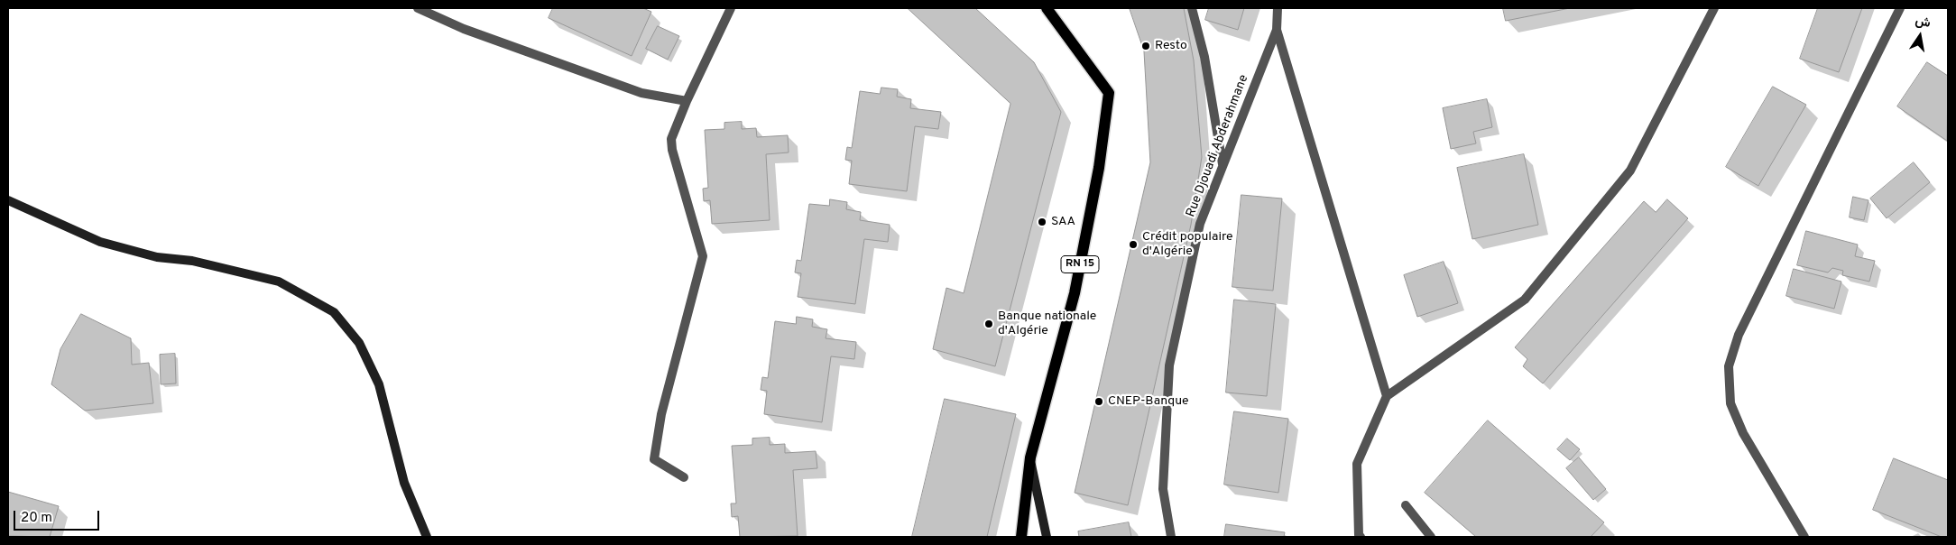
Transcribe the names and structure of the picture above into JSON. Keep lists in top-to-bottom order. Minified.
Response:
{"streets":{"main road":["RN 15"],"street":["Rue Djouadi Abderahmane"]},"places":["Resto","SAA","Crédit populaire d'Algérie","Banque nationale d'Algérie","CNEP-Banque"],"scale_bar":"20 m","north":"top"}
